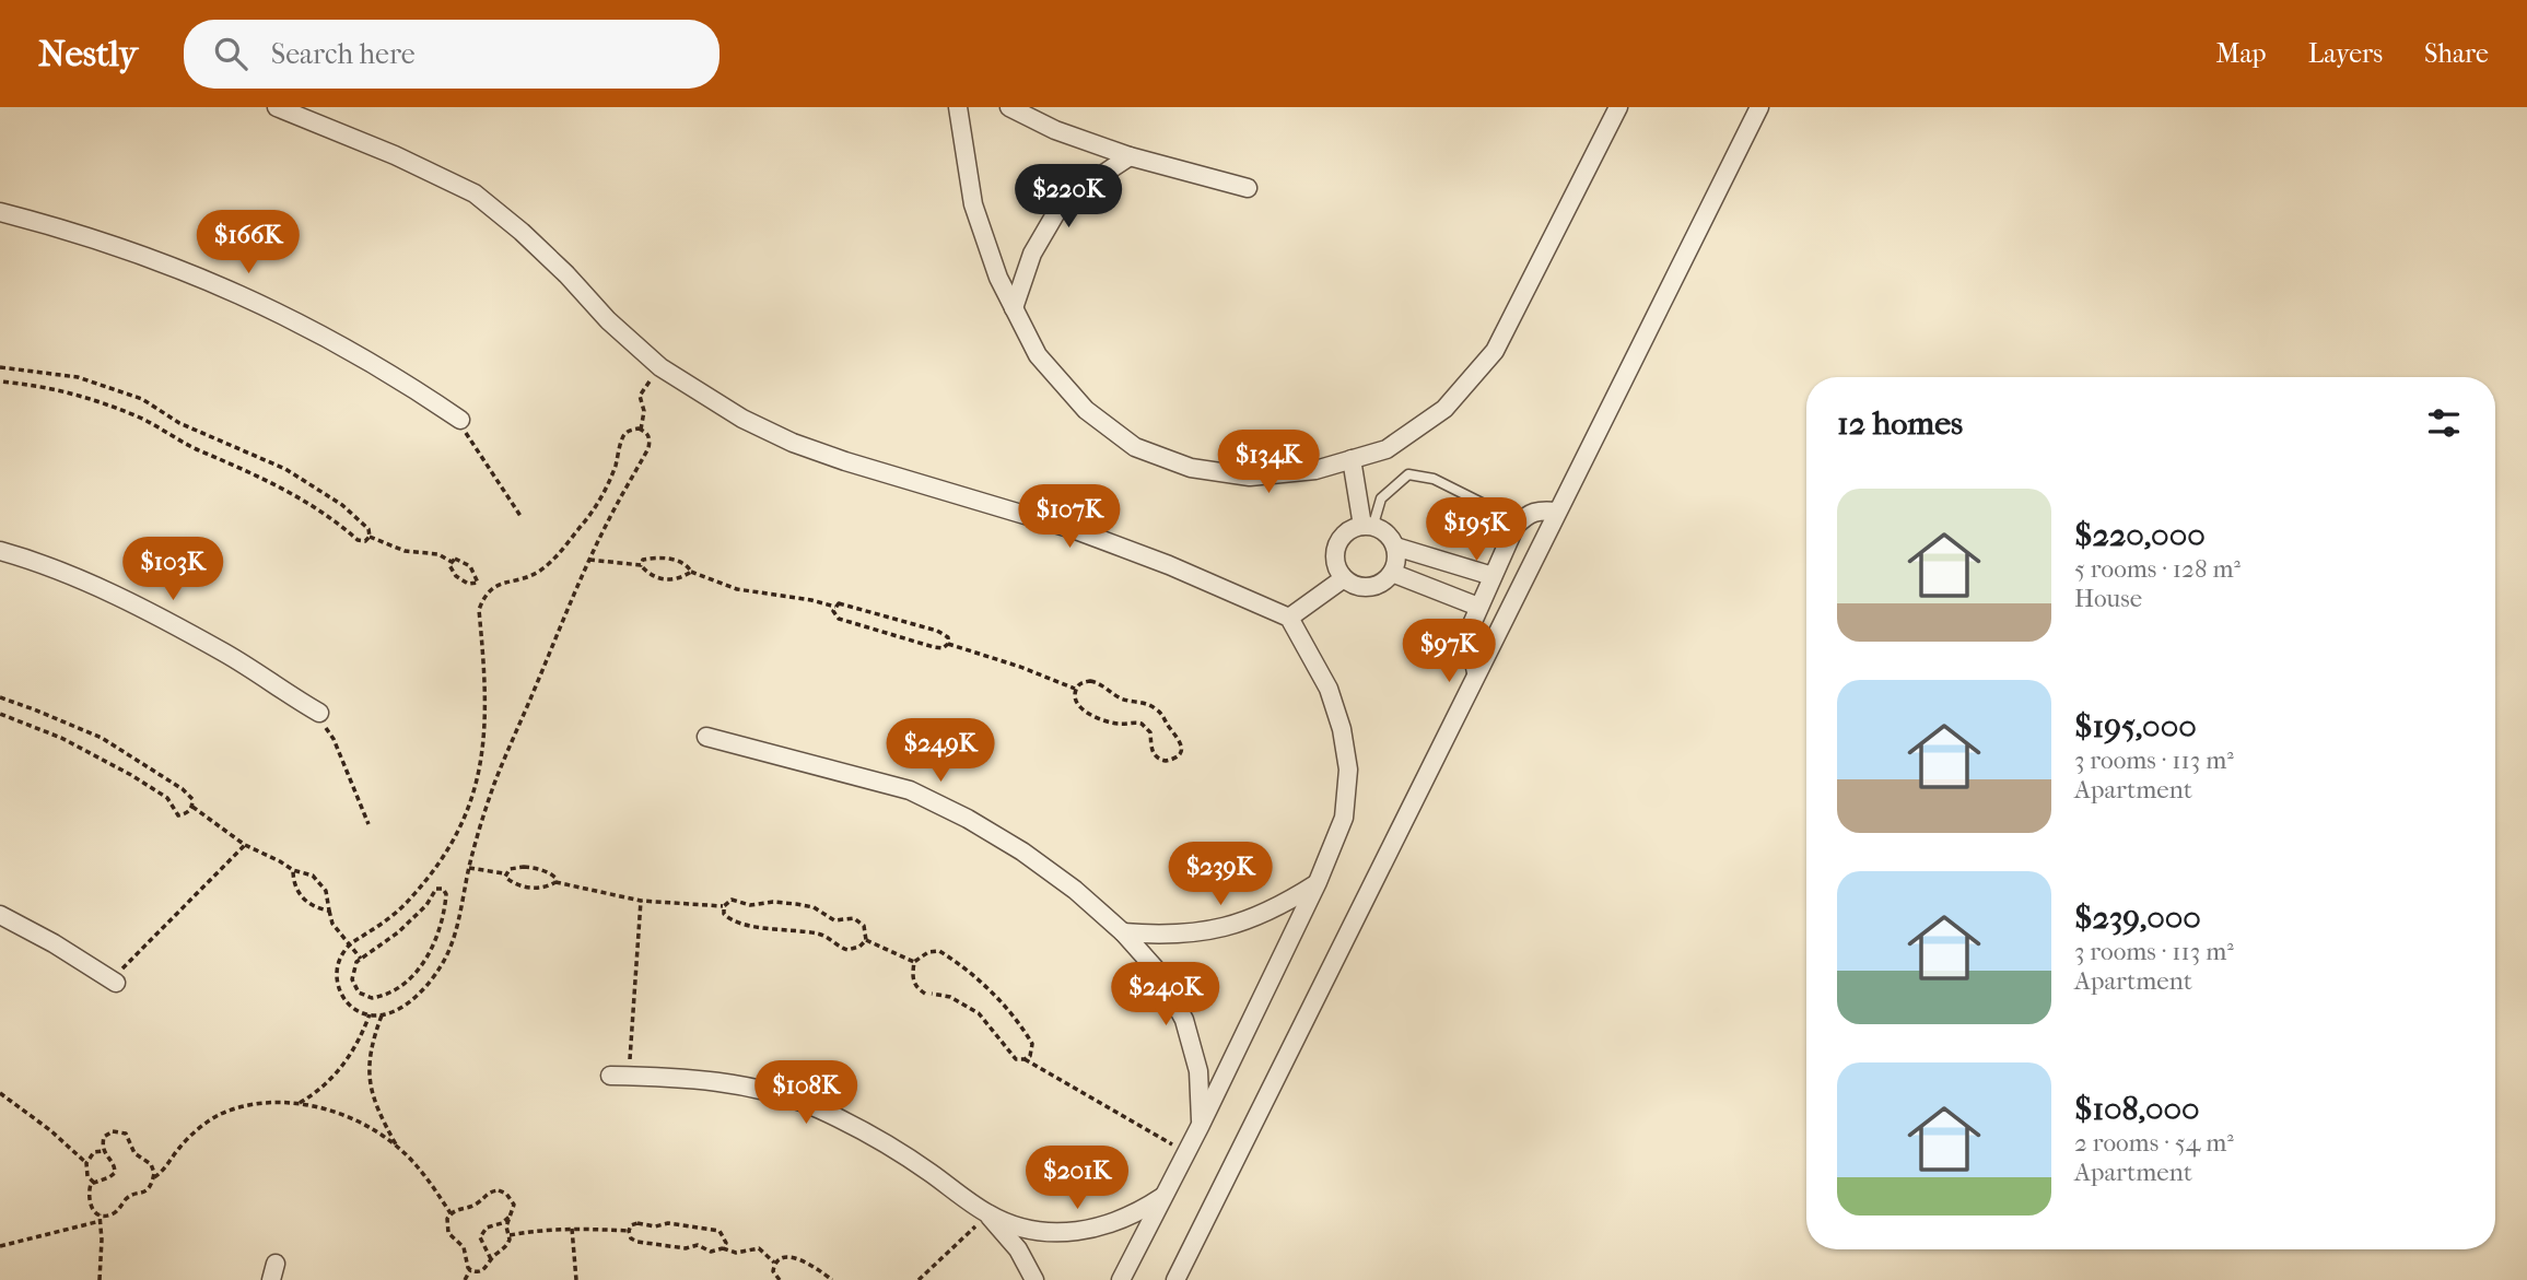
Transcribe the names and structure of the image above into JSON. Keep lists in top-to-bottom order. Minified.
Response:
{"page":{"header":"Nestly","search":"Search here","nav":["Map","Layers","Share"],"price":["$220K","$166K","$134K","$107K","$195K","$103K","$97K","$249K","$239K","$240K","$108K","$201K"],"heading":"12 homes","list":[{"name":"$220,000","note":"5 rooms · 128 m² · House"},{"name":"$195,000","note":"3 rooms · 113 m² · Apartment"},{"name":"$239,000","note":"3 rooms · 113 m² · Apartment"},{"name":"$108,000","note":"2 rooms · 54 m² · Apartment"}]}}
